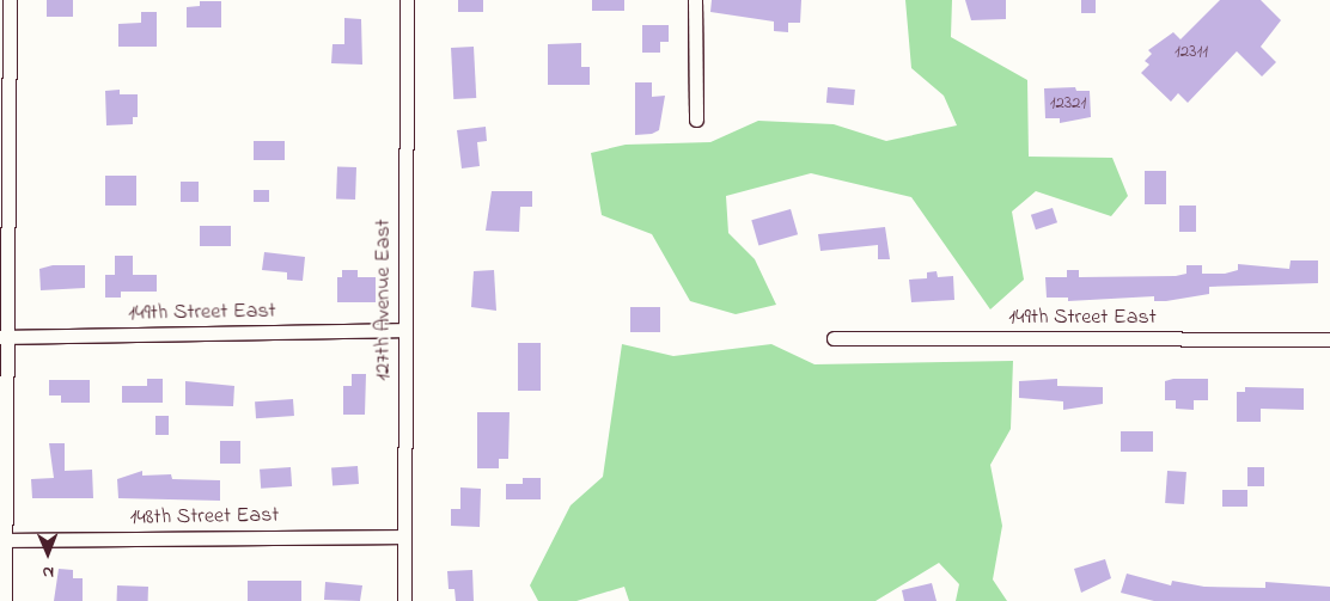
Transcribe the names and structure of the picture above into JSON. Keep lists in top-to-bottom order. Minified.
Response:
{"streets":{"street":["127th Avenue East","149th Street East","148th Street East"]},"crossings":[["127th Avenue East","149th Street East"],["127th Avenue East","148th Street East"]],"house_numbers":["12311","12321"],"north":"bottom"}
